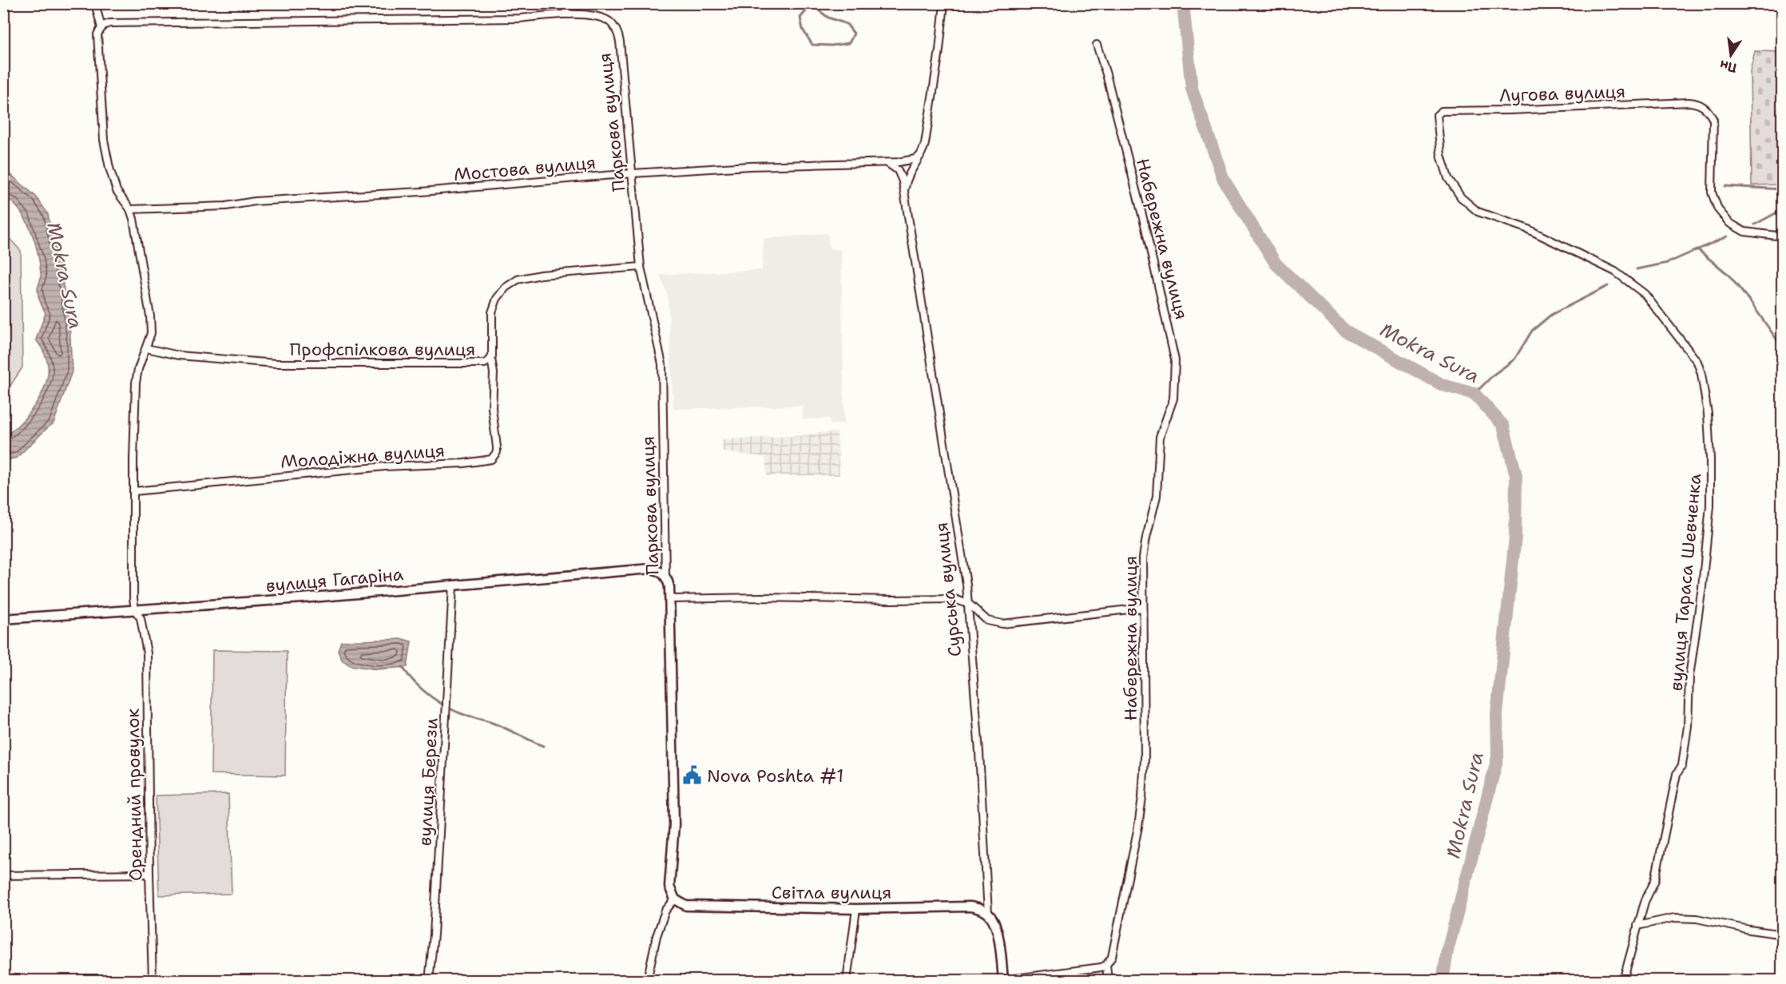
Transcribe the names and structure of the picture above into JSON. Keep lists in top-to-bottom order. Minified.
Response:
{"streets":{"street":["Лугова вулиця","Паркова вулиця","Мостова вулиця","Набережна вулиця","Профспілкова вулиця","Молодіжна вулиця","вулиця Гагаріна","вулиця Тараса Шевченка","Сурська вулиця","вулиця Берези","Орендний провулок","Світла вулиця"]},"crossings":[["Лугова вулиця","вулиця Тараса Шевченка"],["Паркова вулиця","Мостова вулиця"],["Паркова вулиця","Профспілкова вулиця"],["Паркова вулиця","вулиця Гагаріна"],["Паркова вулиця","Світла вулиця"],["Мостова вулиця","Сурська вулиця"],["Профспілкова вулиця","Молодіжна вулиця"],["вулиця Гагаріна","вулиця Берези"],["вулиця Гагаріна","Орендний провулок"],["Сурська вулиця","Світла вулиця"]],"water":["Mokra Sura"],"places":{"public building":["Nova Poshta #1"]},"north":"bottom"}
